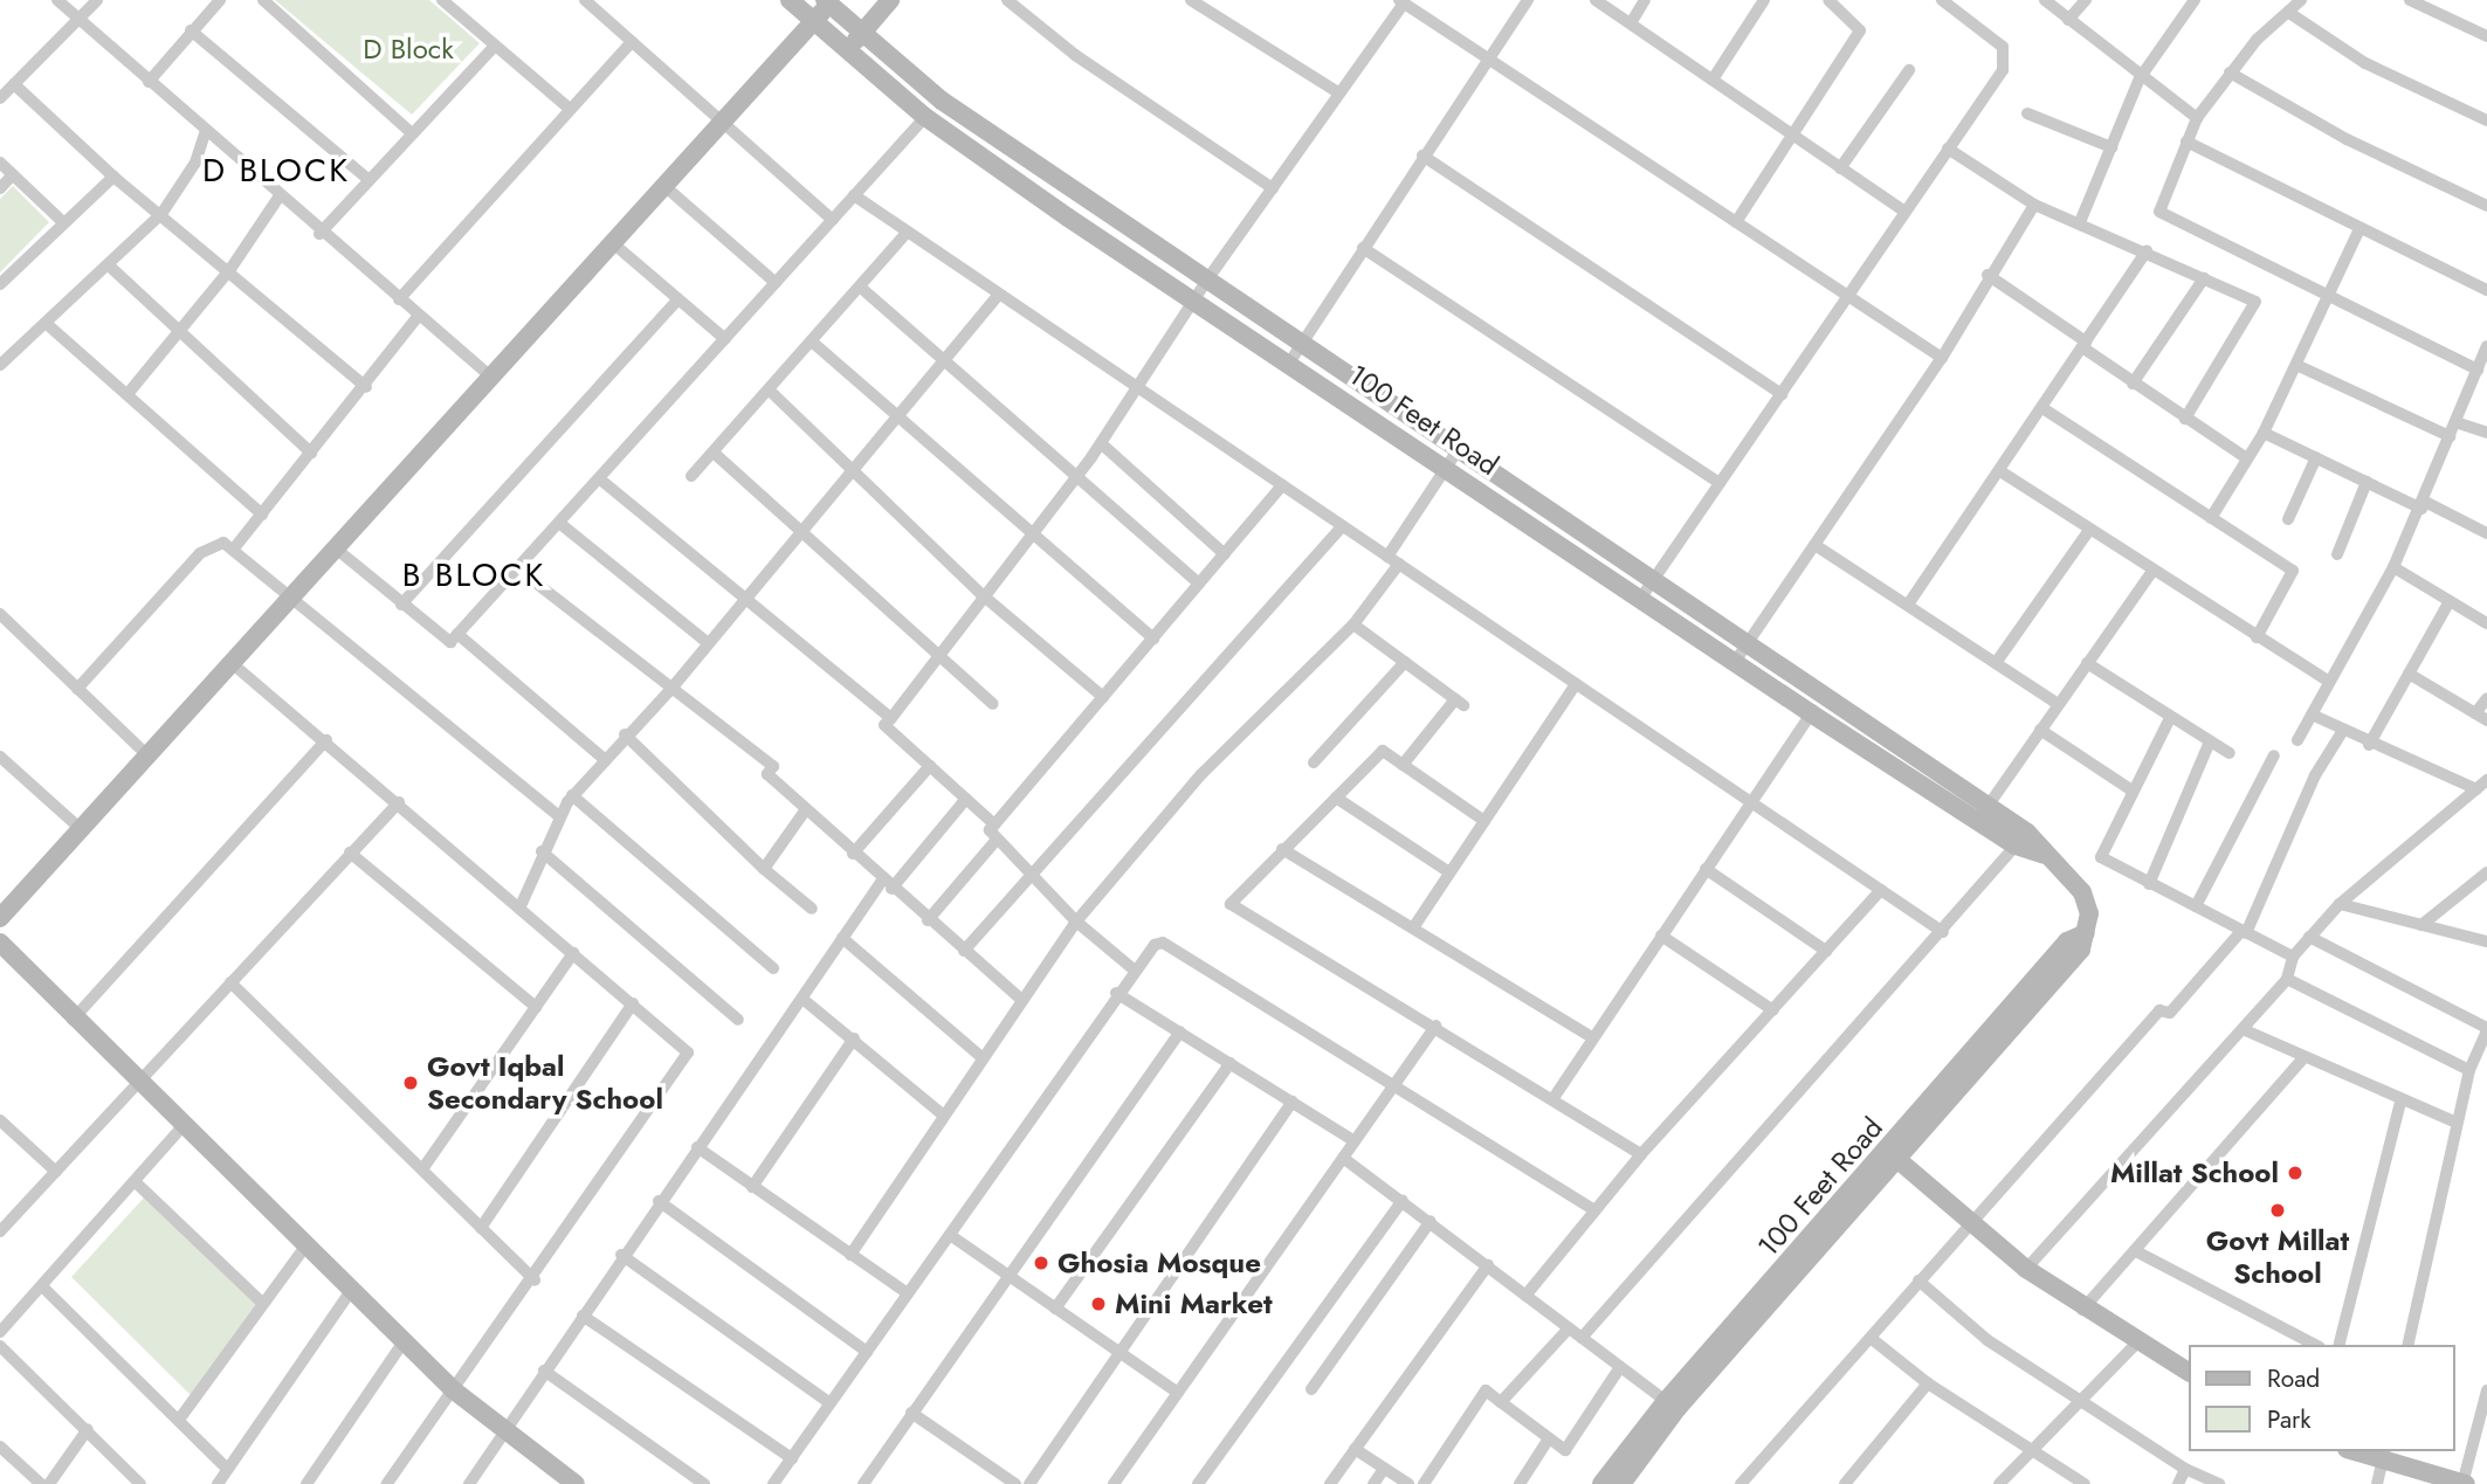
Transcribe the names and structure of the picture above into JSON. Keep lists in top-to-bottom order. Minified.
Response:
{"streets":{"main road":["100 Feet Road"]},"districts":["D BLOCK","B BLOCK"],"parks":["D Block"],"places":["Govt Iqbal Secondary School","Millat School","Govt Millat School","Ghosia Mosque","Mini Market"],"legend":["Road","Park"]}
